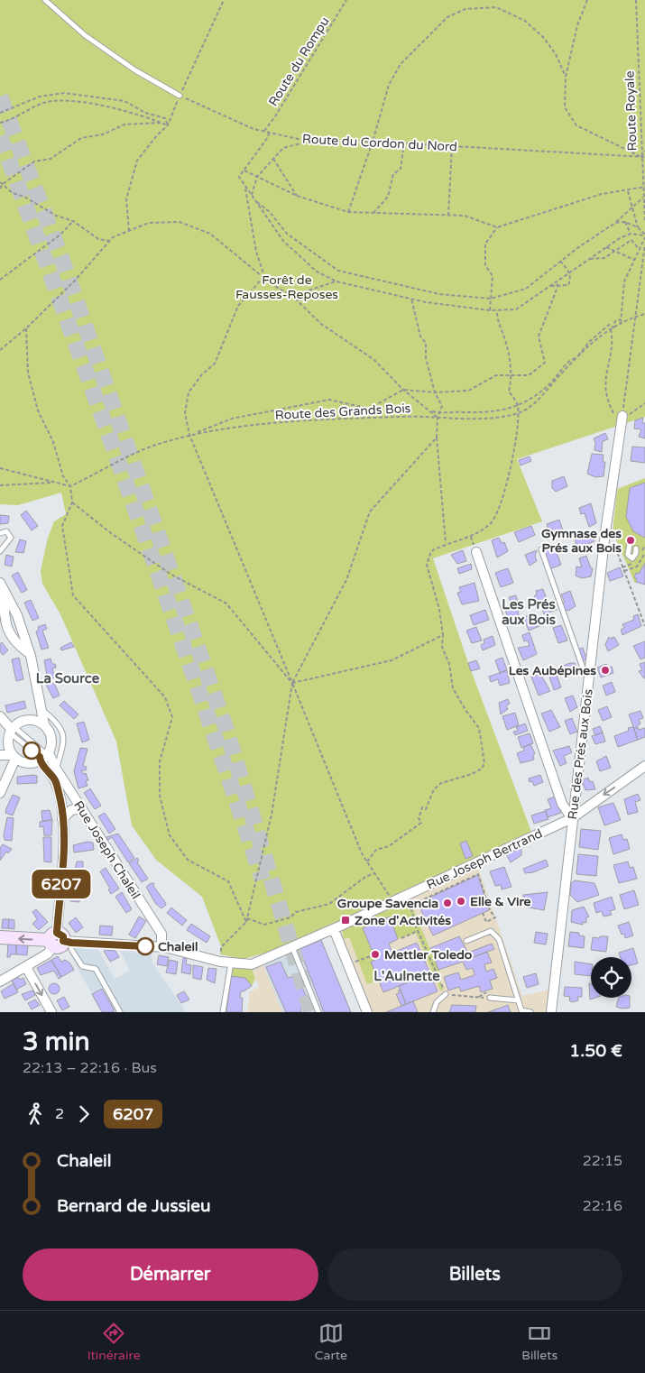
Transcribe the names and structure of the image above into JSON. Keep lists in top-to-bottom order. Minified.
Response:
{"streets":{"street":["Rue des Prés aux Bois","Rue Joseph Chaleil","Rue Joseph Bertrand"],"path":["Route du Rompu","Route Royale","Route du Cordon du Nord","Route des Grands Bois"]},"crossings":[["Route du Rompu","Route du Cordon du Nord"],["Route Royale","Route du Cordon du Nord"],["Rue des Prés aux Bois","Rue Joseph Bertrand"],["Rue Joseph Chaleil","Rue Joseph Bertrand"]],"districts":["Les Prés aux Bois","La Source","L'Aulnette"],"parks":["Forêt de Fausses-Reposes"],"places":{"other":["Gymnase des Prés aux Bois","Les Aubépines","Elle & Vire","Groupe Savencia","Chaleil","Mettler Toledo"],"transit":["Zone d'Activités"]},"lines":["bus line 6207"],"page":{"on_map":"6207","heading":["3 min","22:13 – 22:16 · Bus","1.50 €"],"legs":["2","6207"],"list":[{"name":"Chaleil","value":"22:15"},{"name":"Bernard de Jussieu","value":"22:16"}],"buttons":["Démarrer","Billets"],"tabs":["Itinéraire","Carte","Billets"]}}
